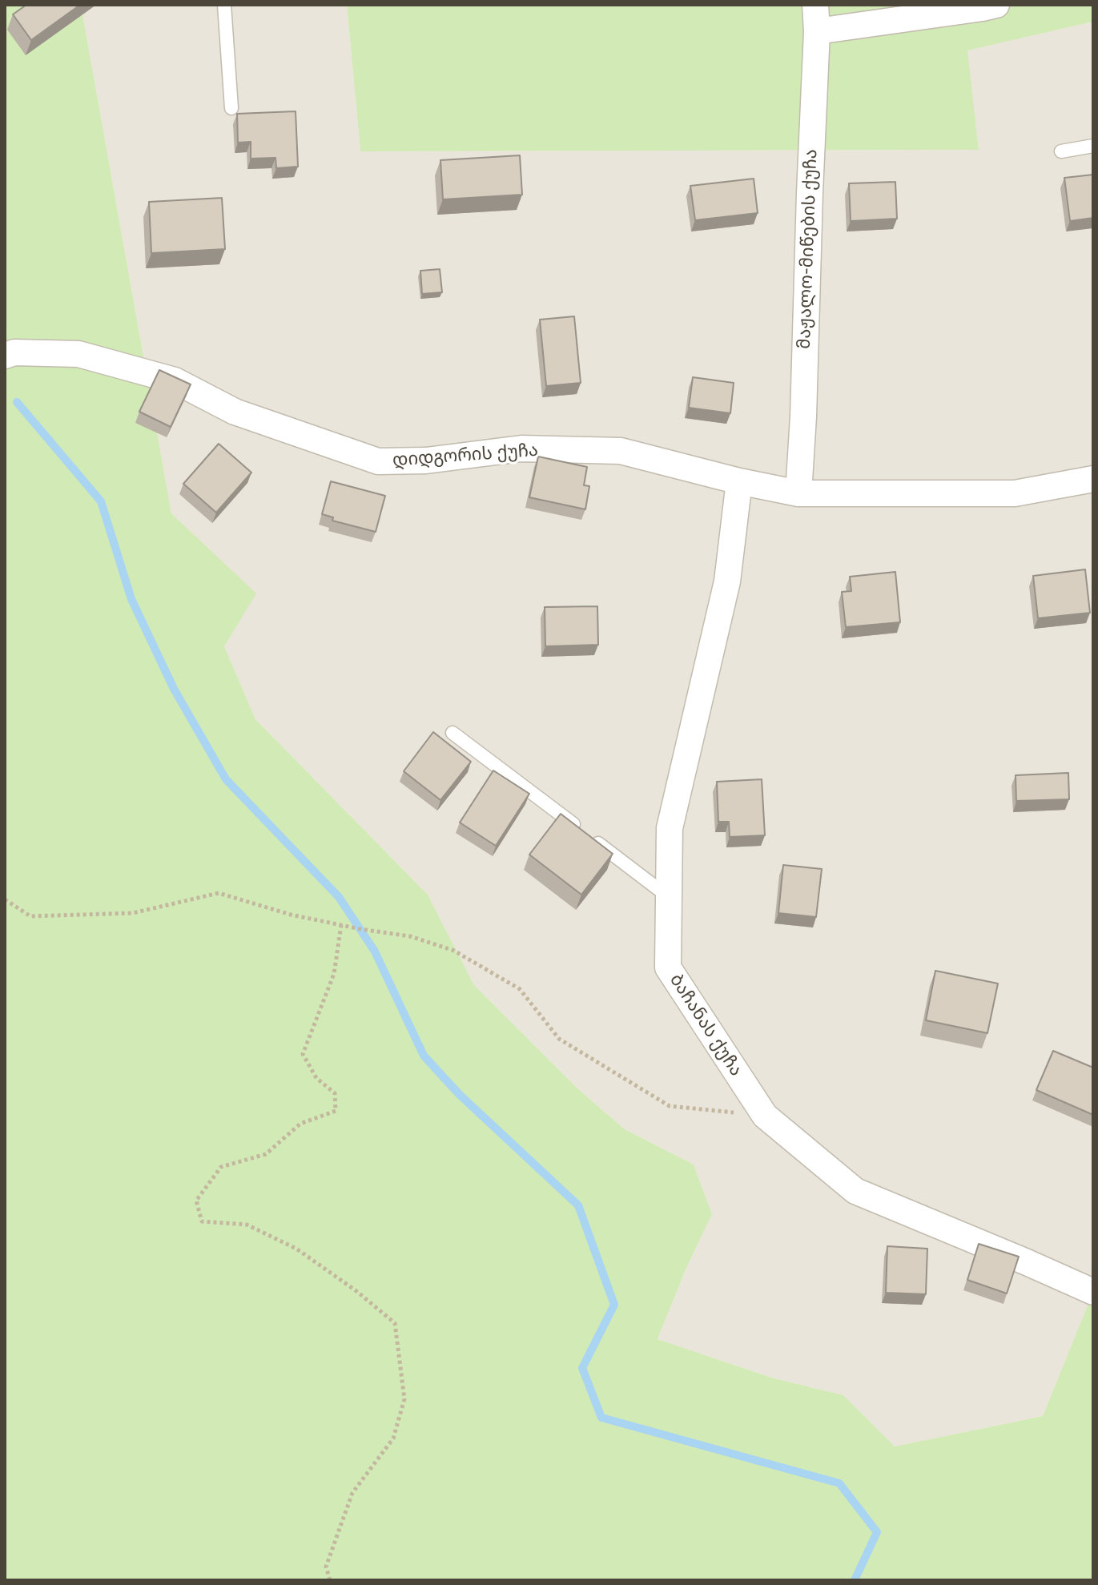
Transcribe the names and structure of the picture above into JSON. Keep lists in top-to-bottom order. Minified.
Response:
{"streets":{"street":["მაჟალო-მიწების ქუჩა","დიდგორის ქუჩა","ბაჩანას ქუჩა"]},"crossings":[["მაჟალო-მიწების ქუჩა","დიდგორის ქუჩა"],["დიდგორის ქუჩა","ბაჩანას ქუჩა"]]}
